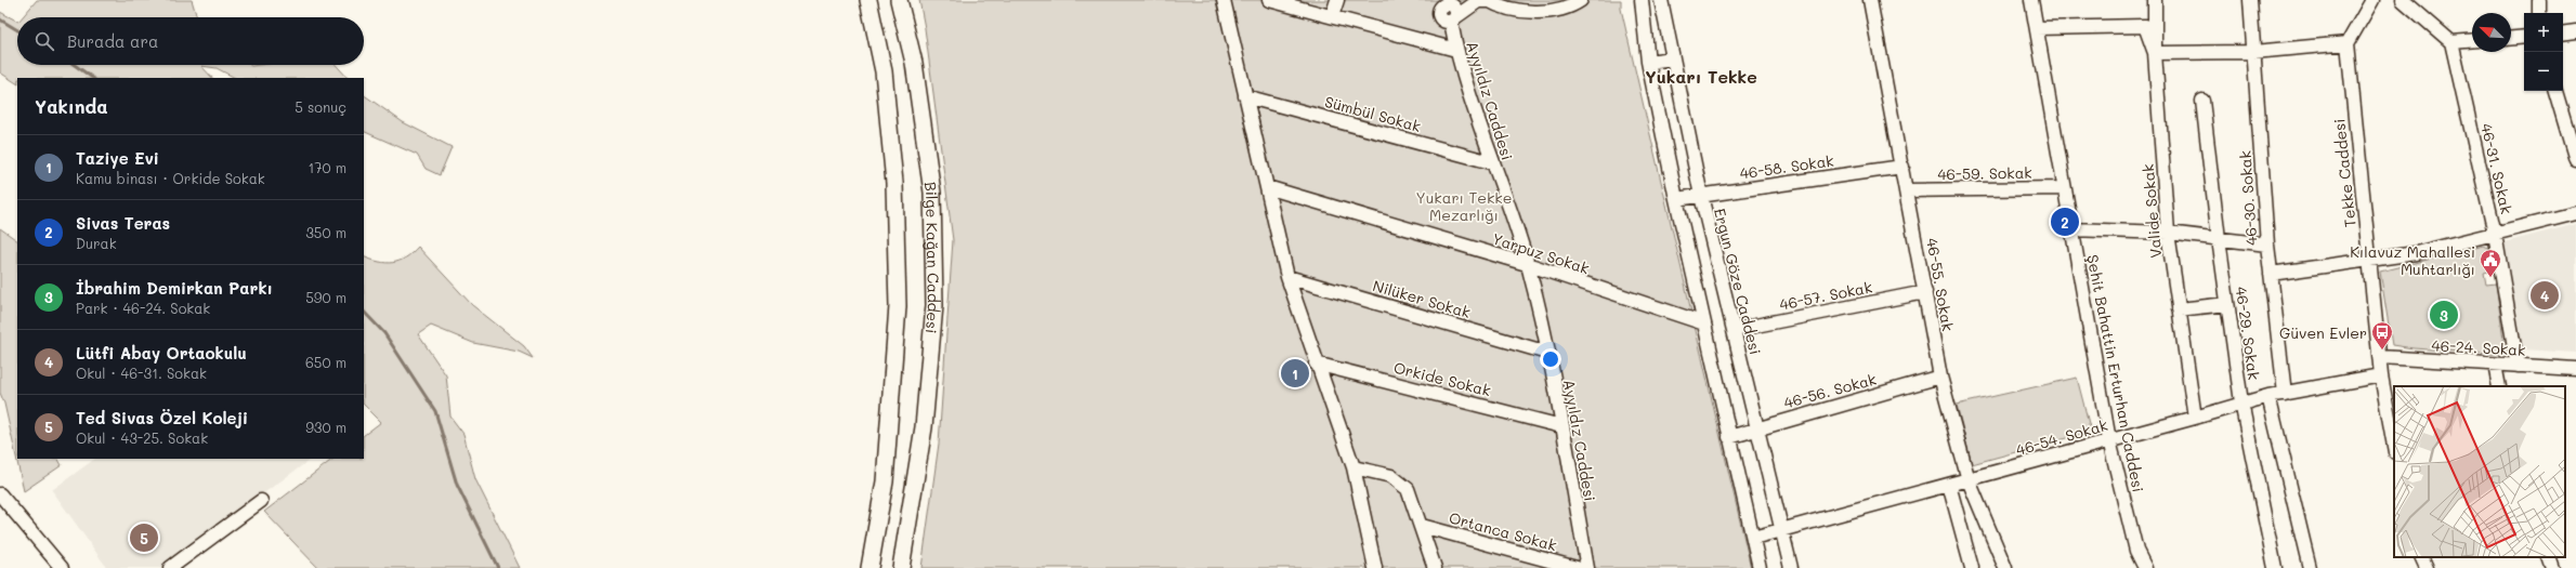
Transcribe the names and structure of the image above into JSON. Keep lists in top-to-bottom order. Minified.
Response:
{"streets":{"main road":["Bilge Kağan Caddesi"],"street":["Ayyıldız Caddesi","Sümbül Sokak","46-58. Sokak","46-31. Sokak","46-59. Sokak","Tekke Caddesi","46-30. Sokak","Valide Sokak","Yarpuz Sokak","Ergun Göze Caddesi","46-55. Sokak","46-57. Sokak","Nilüker Sokak","46-29. Sokak","46-24. Sokak","Şehit Bahattin Erturhan Caddesi","Orkide Sokak","46-56. Sokak","46-54. Sokak","Ortanca Sokak"]},"crossings":[["Ayyıldız Caddesi","Sümbül Sokak"],["Ayyıldız Caddesi","Yarpuz Sokak"],["Ayyıldız Caddesi","Nilüker Sokak"],["Ayyıldız Caddesi","Orkide Sokak"],["46-58. Sokak","Ergun Göze Caddesi"],["46-58. Sokak","46-55. Sokak"],["46-31. Sokak","46-24. Sokak"],["46-59. Sokak","46-55. Sokak"],["46-59. Sokak","Şehit Bahattin Erturhan Caddesi"],["Tekke Caddesi","46-24. Sokak"],["Tekke Caddesi","46-54. Sokak"],["46-30. Sokak","46-54. Sokak"],["Valide Sokak","46-54. Sokak"],["Ergun Göze Caddesi","46-57. Sokak"],["Ergun Göze Caddesi","46-56. Sokak"],["Ergun Göze Caddesi","46-54. Sokak"],["46-55. Sokak","46-57. Sokak"],["46-55. Sokak","46-56. Sokak"],["46-55. Sokak","46-54. Sokak"],["46-29. Sokak","46-54. Sokak"],["Şehit Bahattin Erturhan Caddesi","46-54. Sokak"]],"districts":["Yukarı Tekke"],"parks":["Yukarı Tekke Mezarlığı"],"places":{"public building":["Kılavuz Mahallesi Muhtarlığı"],"bus stop":["Güven Evler"]},"north":"top left","page":{"map_buttons":["+","−"],"search":"Burada ara","heading":["Yakında","5 sonuç"],"list":[{"mark":"1","name":"Taziye Evi","note":"Kamu binası · Orkide Sokak","value":"170 m"},{"mark":"2","name":"Sivas Teras","note":"Durak","value":"350 m"},{"mark":"3","name":"İbrahim Demirkan Parkı","note":"Park · 46-24. Sokak","value":"590 m"},{"mark":"4","name":"Lütfi Abay Ortaokulu","note":"Okul · 46-31. Sokak","value":"650 m"},{"mark":"5","name":"Ted Sivas Özel Koleji","note":"Okul · 43-25. Sokak","value":"930 m"}],"pins":["2","4","3","1","5"]}}
